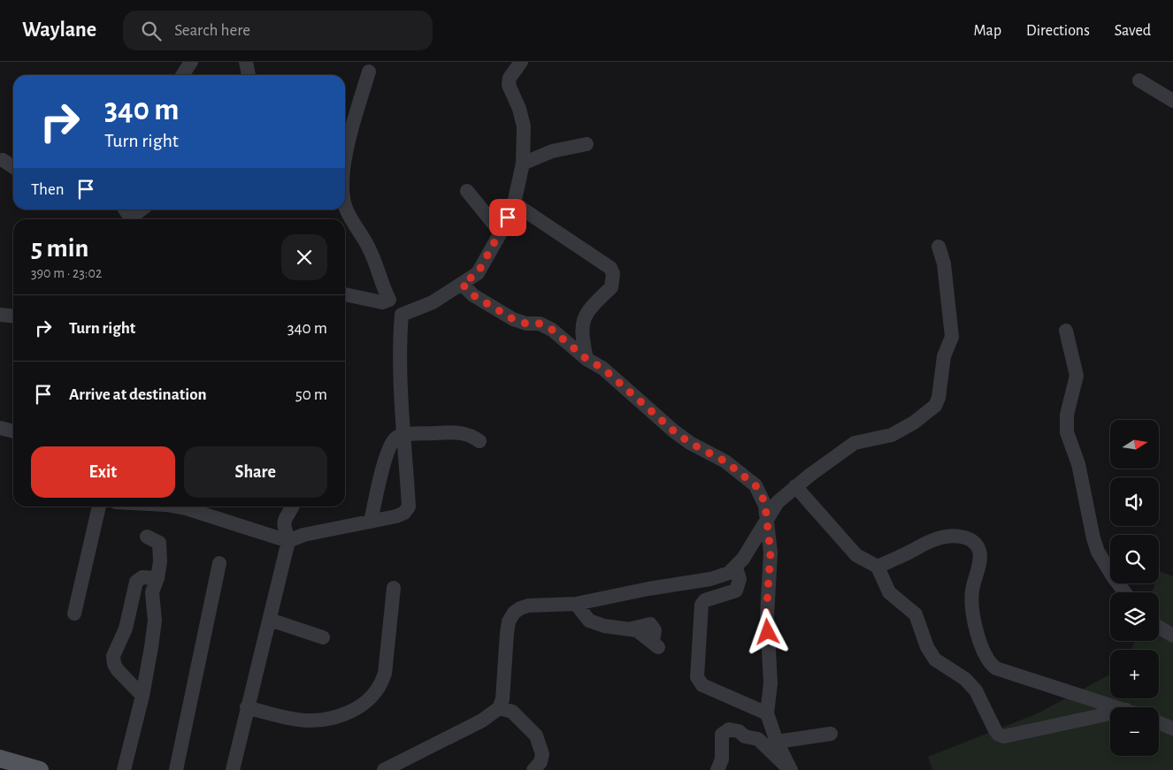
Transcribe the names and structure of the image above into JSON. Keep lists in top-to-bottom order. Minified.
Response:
{"north":"right","page":{"header":"Waylane","search":"Search here","nav":["Map","Directions","Saved"],"turn":["340 m","Turn right"],"then":"Then","heading":["5 min","390 m · 23:02"],"list":[{"name":"Turn right","value":"340 m"},{"name":"Arrive at destination","value":"50 m"}],"map_buttons":["+","−"],"buttons":["Exit","Share"]}}
